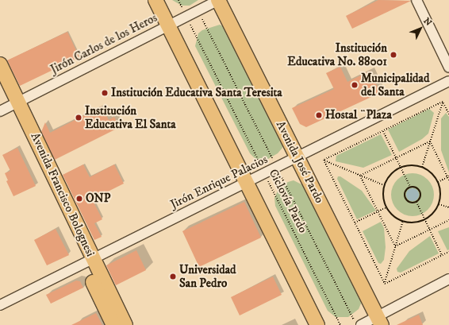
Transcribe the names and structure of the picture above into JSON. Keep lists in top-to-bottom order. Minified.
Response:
{"streets":{"main road":["Avenida José Pardo","Avenida Francisco Bolognesi"],"street":["Jirón Carlos de los Heros","Jirón Enrique Palacios"],"path":["Ciclovía Pardo"]},"crossings":[["Jirón Carlos de los Heros","Avenida José Pardo"],["Jirón Carlos de los Heros","Avenida Francisco Bolognesi"],["Jirón Carlos de los Heros","Ciclovía Pardo"],["Avenida José Pardo","Jirón Enrique Palacios"],["Jirón Enrique Palacios","Avenida Francisco Bolognesi"],["Jirón Enrique Palacios","Ciclovía Pardo"]],"places":["Institución Educativa No. 88001","Municipalidad del Santa","Institución Educativa Santa Teresita","Hostal ¨Plaza","Institución Educativa El Santa","ONP","Universidad San Pedro"],"north":"top right"}
